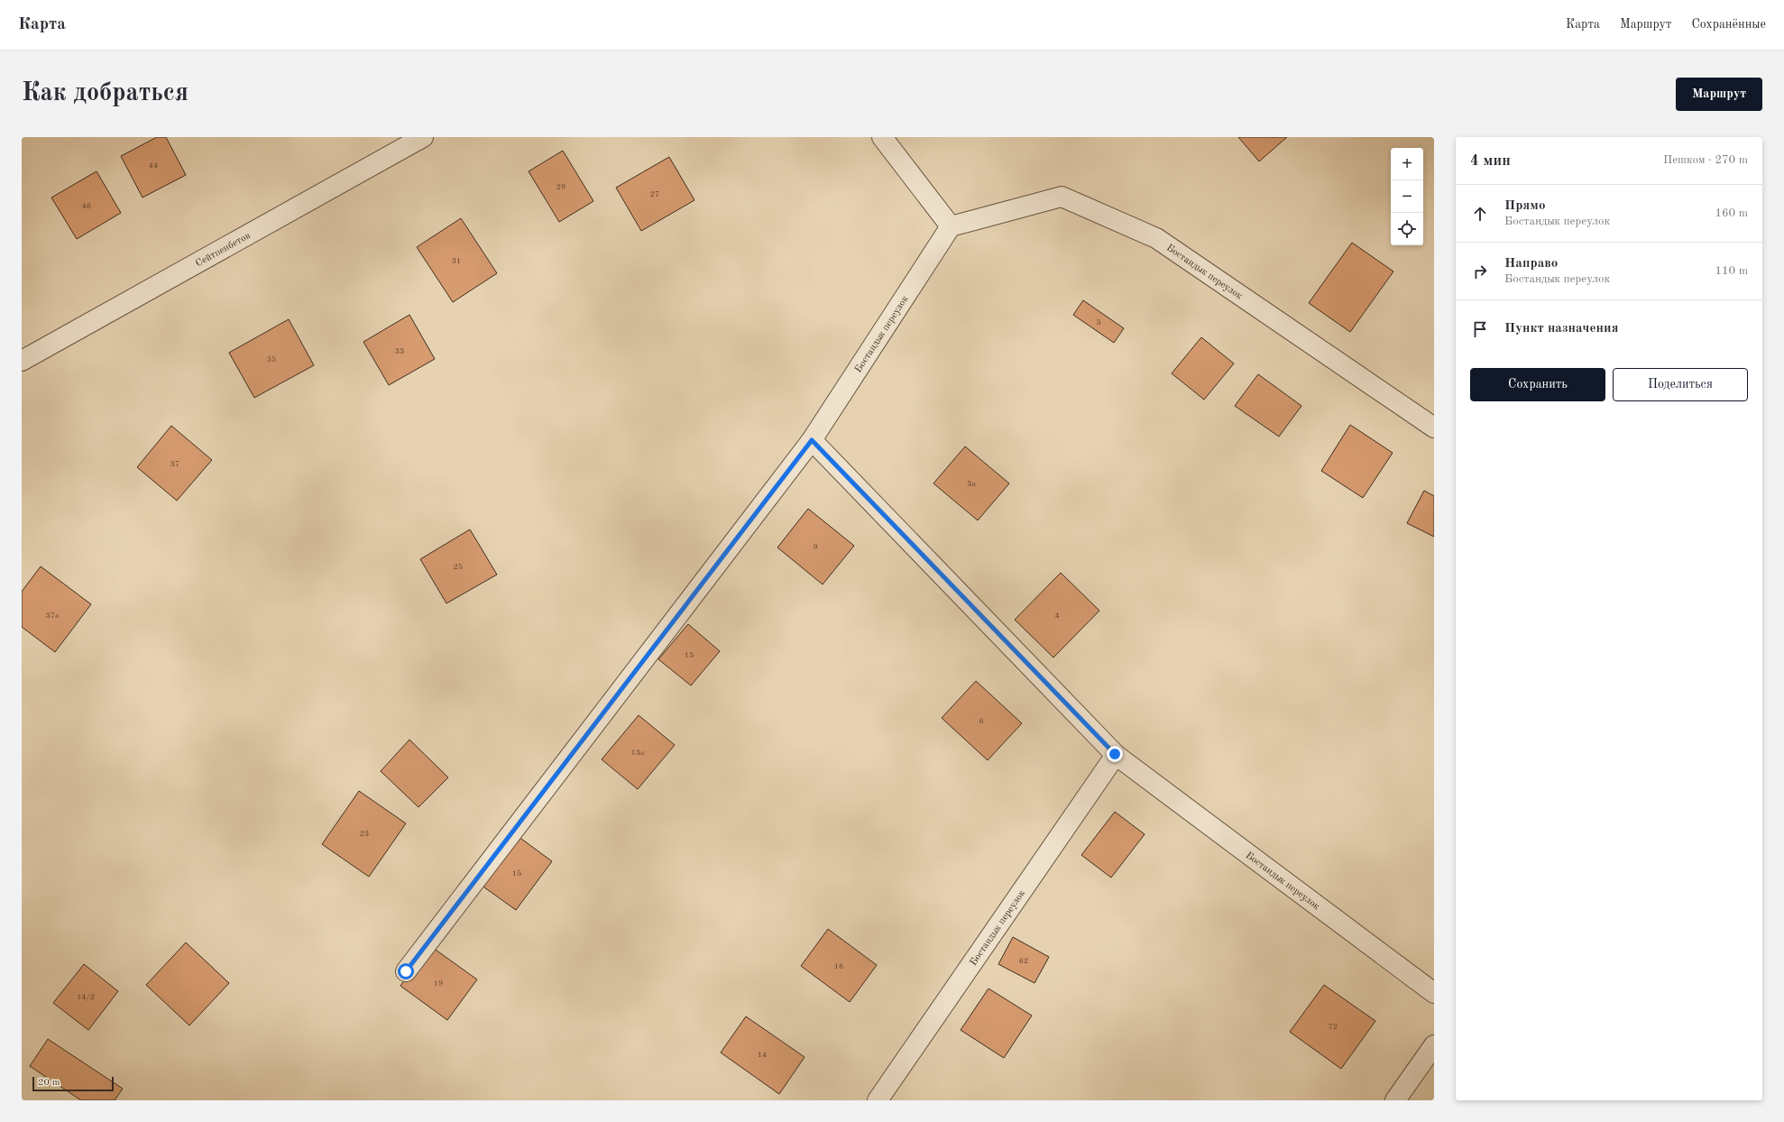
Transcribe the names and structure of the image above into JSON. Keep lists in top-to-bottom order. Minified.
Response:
{"streets":{"street":["Сейтпенбетов","Бостандык переулок"]},"house_numbers":["44","29","27","46","31","3","33","35","37","3а","9","25","37а","4","13","6","13а","23","15","62","16","19","14/2","72","14"],"scale_bar":"20 m","page":{"header":"Карта","nav":["Карта","Маршрут","Сохранённые"],"buttons":["Маршрут",["Сохранить","Поделиться"]],"title":"Как добраться","heading":["4 мин","Пешком · 270 m"],"map_buttons":["+","−"],"list":[["Прямо","Бостандык переулок","160 m"],["Направо","Бостандык переулок","110 m"],"Пункт назначения"],"scale":"20 m"}}
